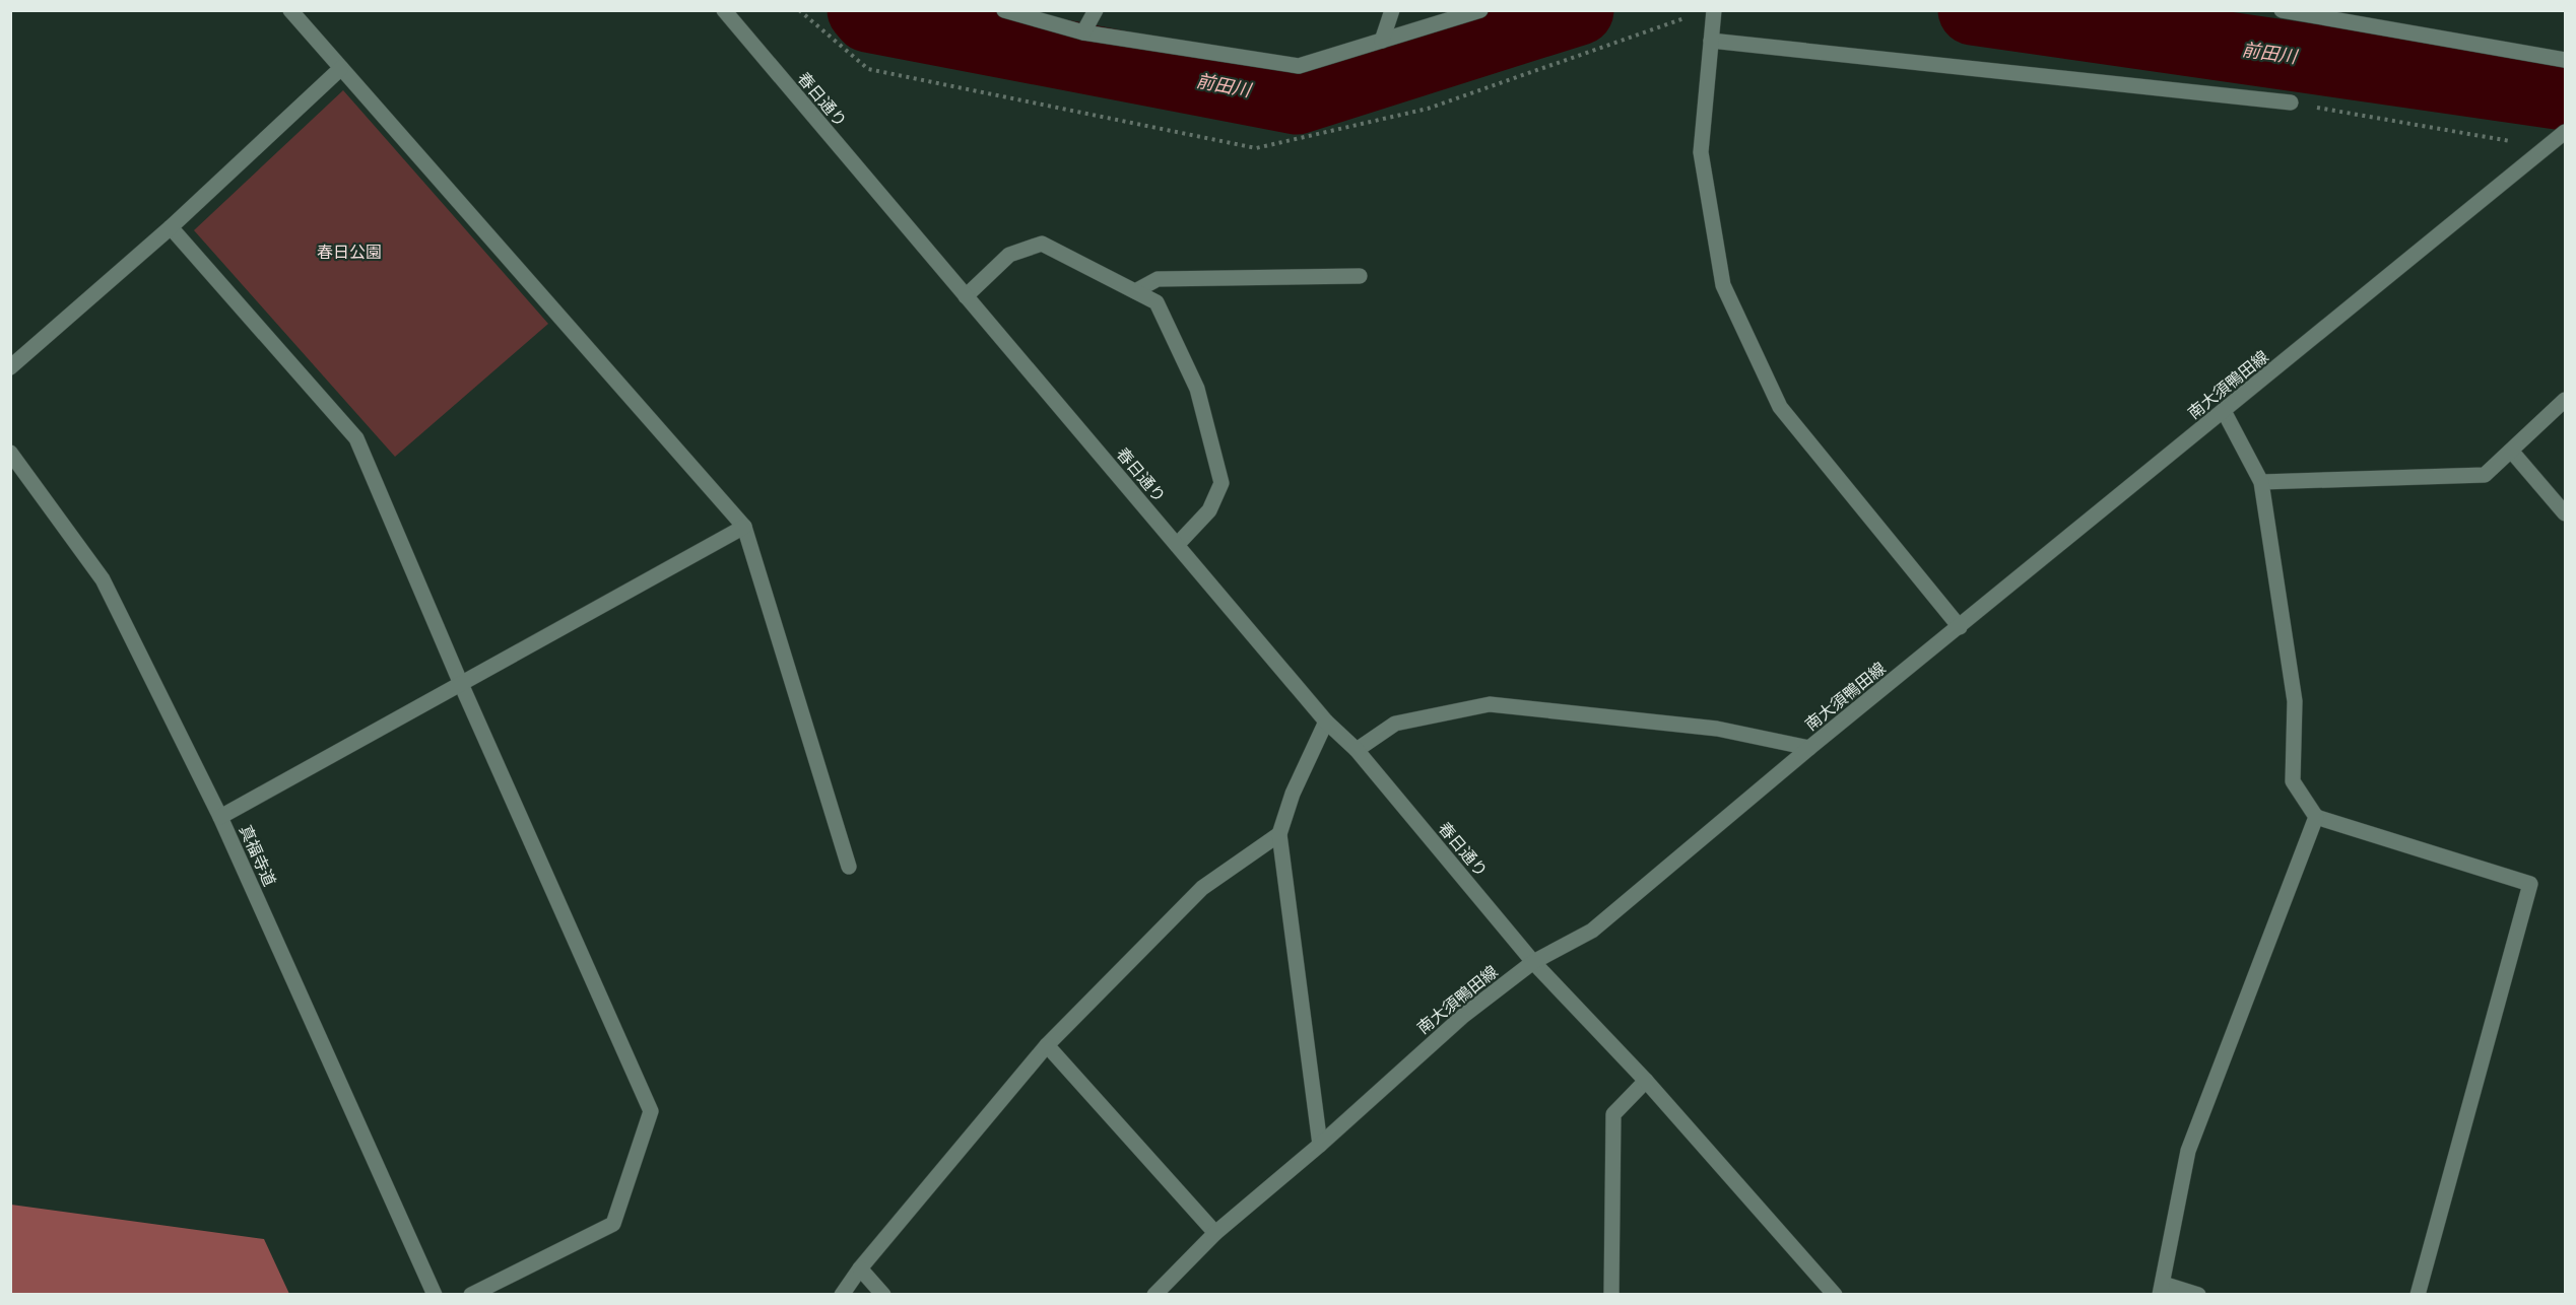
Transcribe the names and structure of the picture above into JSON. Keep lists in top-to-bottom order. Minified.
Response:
{"streets":{"street":["春日通り","南大須鴨田線","真福寺道"]},"crossings":[["春日通り","南大須鴨田線"]],"water":["前田川"],"parks":["春日公園"]}
